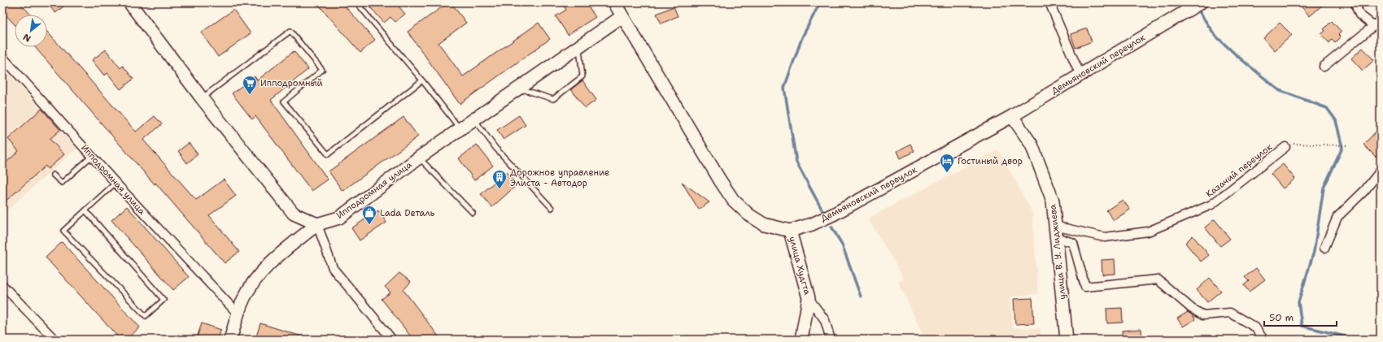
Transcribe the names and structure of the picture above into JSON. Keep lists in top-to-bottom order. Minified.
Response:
{"streets":{"main road":["Демьяновский переулок","Ипподромная улица","улица В. У. Лиджиева","улица Худгта"],"street":["Казачий переулок"]},"crossings":[["Демьяновский переулок","улица В. У. Лиджиева"],["Демьяновский переулок","улица Худгта"],["Казачий переулок","улица В. У. Лиджиева"]],"places":{"supermarket":["Ипподромный"],"hotel":["Гостиный двор"],"building":["Дорожное управление Элиста - Автодор"],"shop":["Lada Dеталь"]},"scale_bar":"50 m","north":"bottom left"}
